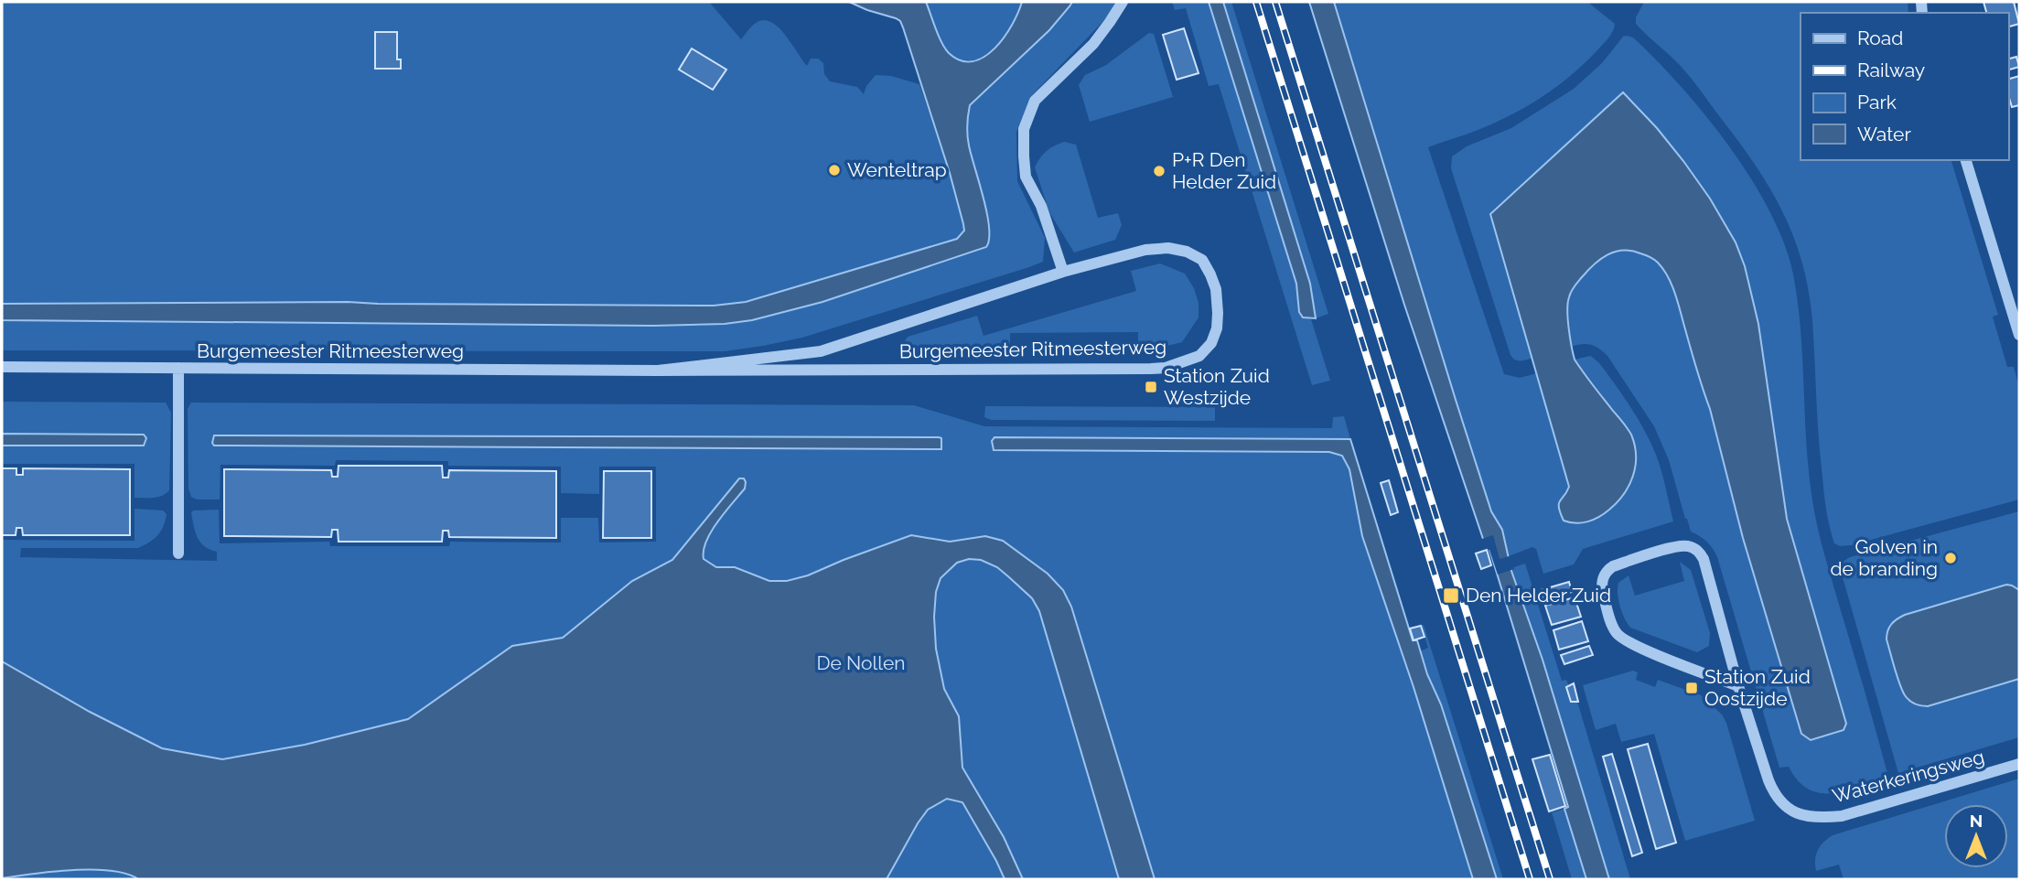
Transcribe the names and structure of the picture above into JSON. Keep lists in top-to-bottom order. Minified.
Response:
{"streets":{"street":["Burgemeester Ritmeesterweg","Waterkeringsweg"]},"parks":["De Nollen"],"places":{"other":["Wenteltrap","P+R Den Helder Zuid","Golven in de branding"],"transit":["Station Zuid Westzijde","Den Helder Zuid","Station Zuid Oostzijde"]},"legend":["Road","Railway","Park","Water"],"north":"top"}
